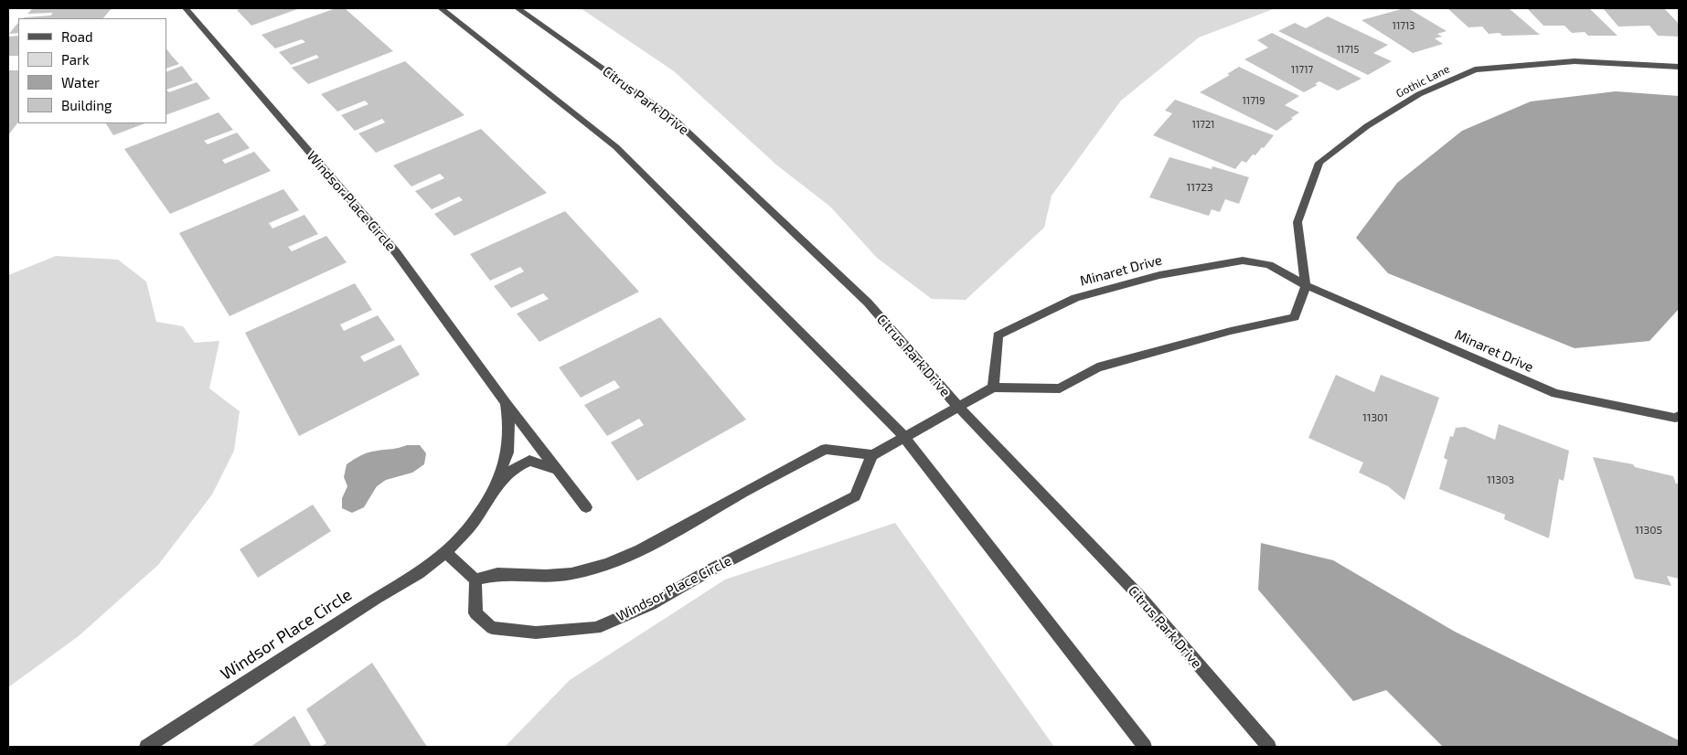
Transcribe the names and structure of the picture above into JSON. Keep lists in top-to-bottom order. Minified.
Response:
{"streets":{"street":["Gothic Lane","Citrus Park Drive","Windsor Place Circle","Minaret Drive"]},"crossings":[["Gothic Lane","Minaret Drive"]],"house_numbers":["11713","11715","11717","11719","11721","11723","11301","11303","11305"],"legend":["Road","Park","Water","Building"]}
